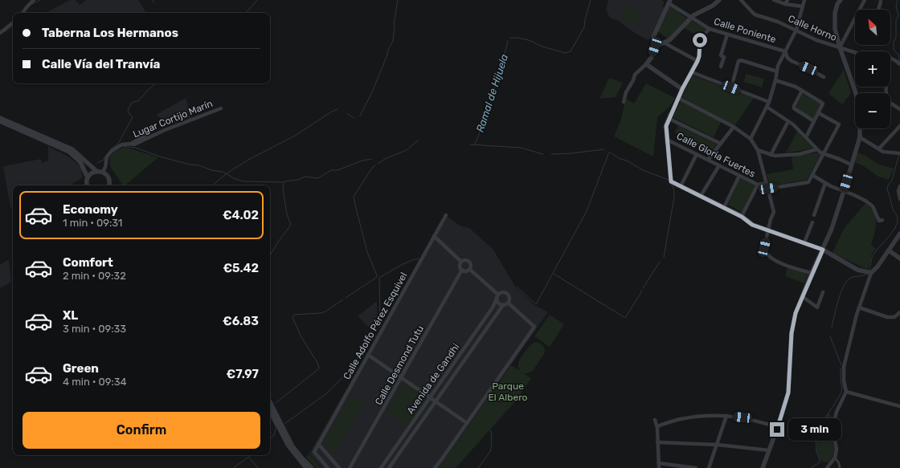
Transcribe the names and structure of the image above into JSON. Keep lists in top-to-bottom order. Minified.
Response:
{"streets":{"street":["Calle Horno","Calle Poniente","Lugar Cortijo Marín","Calle Gloria Fuertes","Calle Adolfo Pérez Esquivel","Calle Desmond Tutu","Avenida de Gandhi"]},"water":["Ramal de Hijuela"],"parks":["Parque El Albero"],"north":"top left","page":{"map_buttons":["+","−"],"banner":["Taberna Los Hermanos","Calle Vía del Tranvía"],"list":[{"name":"Economy","note":"1 min · 09:31","value":"€4.02"},{"name":"Comfort","note":"2 min · 09:32","value":"€5.42"},{"name":"XL","note":"3 min · 09:33","value":"€6.83"},{"name":"Green","note":"4 min · 09:34","value":"€7.97"}],"buttons":"Confirm","bubble":"3 min"}}
